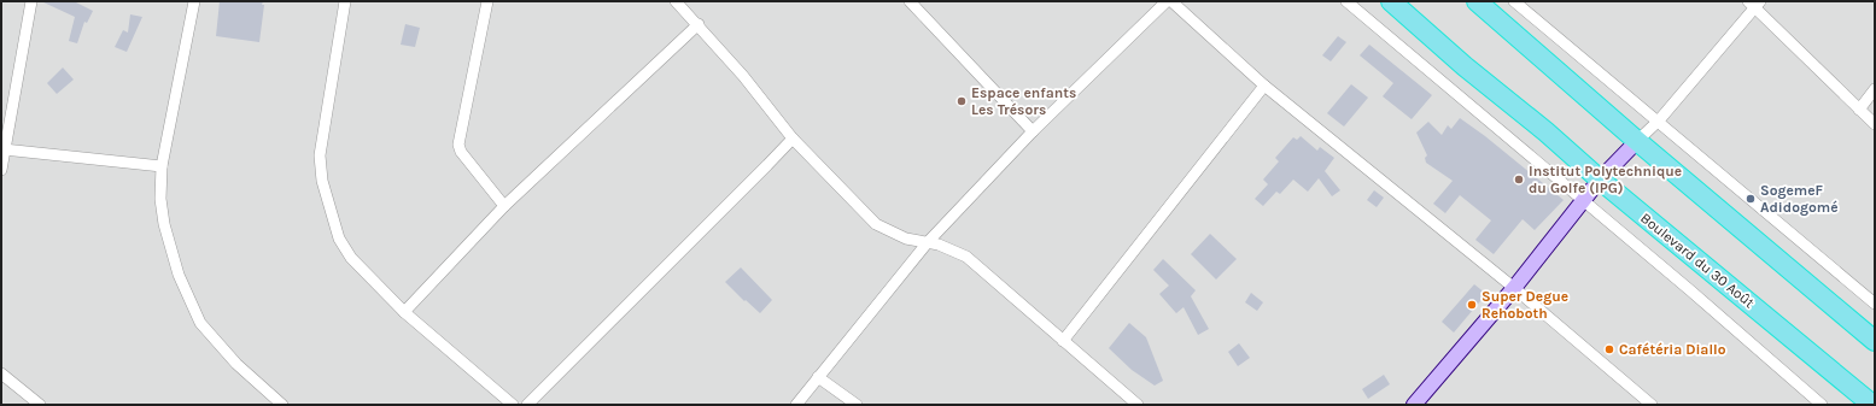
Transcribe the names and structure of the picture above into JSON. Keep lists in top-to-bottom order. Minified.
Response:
{"streets":{"highway":["Boulevard du 30 Août"]},"places":["Espace enfants Les Trésors","Institut Polytechnique du Golfe (IPG)","SogemeF Adidogomé","Super Degue Rehoboth","Cafétéria Diallo"]}
